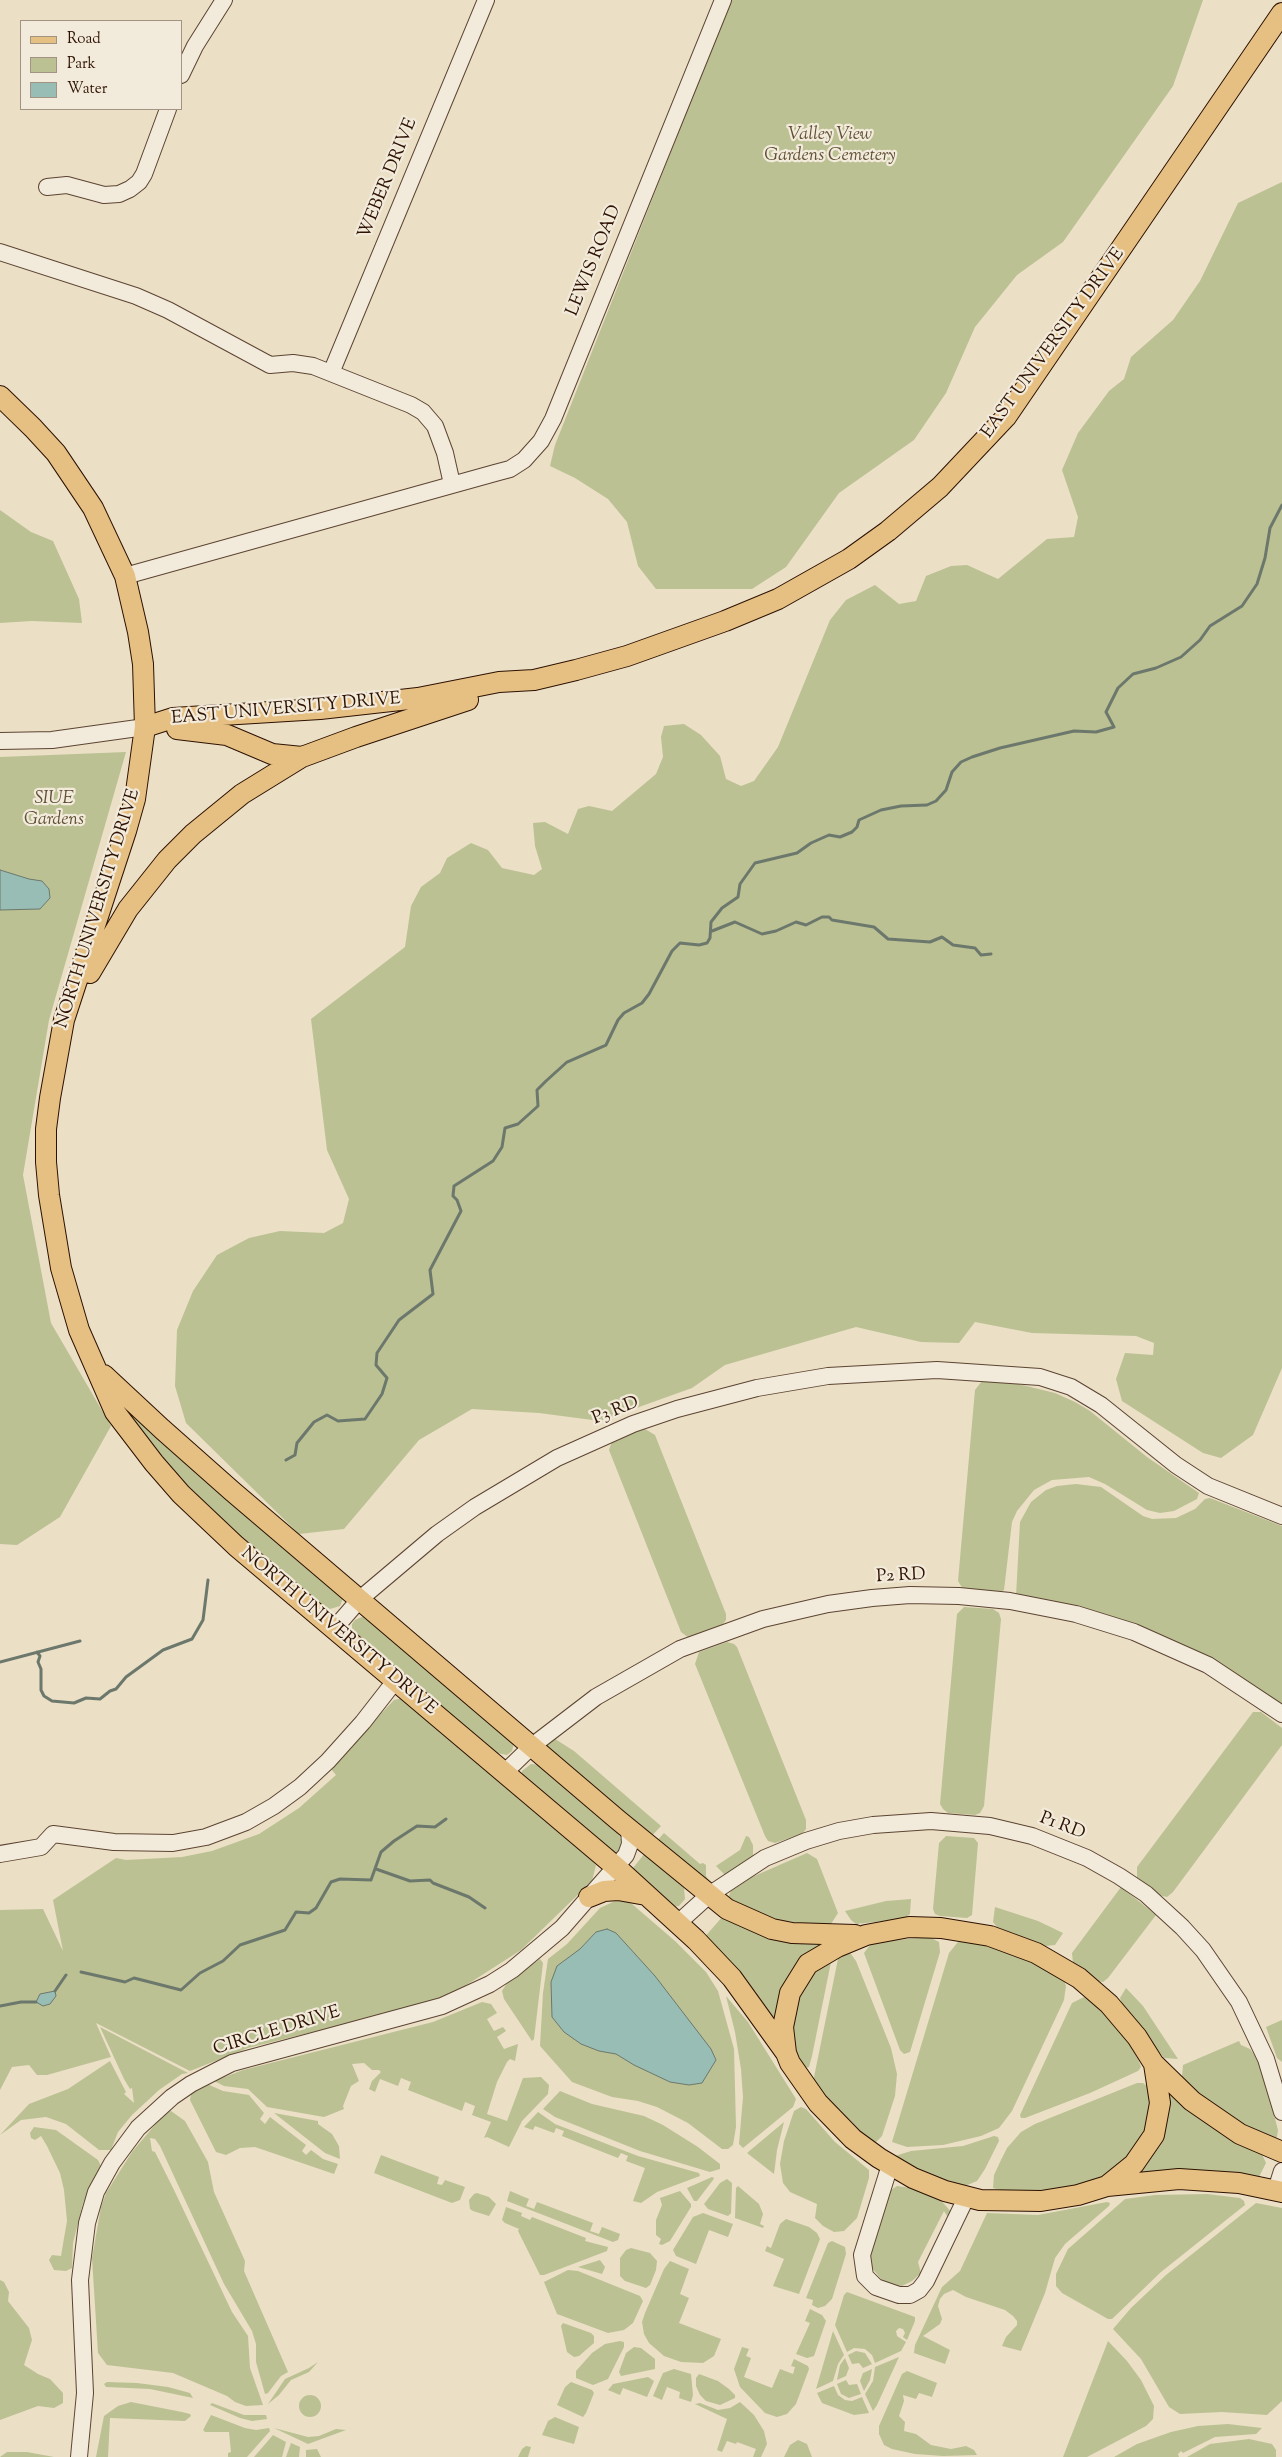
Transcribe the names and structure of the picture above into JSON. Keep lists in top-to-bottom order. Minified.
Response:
{"streets":{"main road":["EAST UNIVERSITY DRIVE","NORTH UNIVERSITY DRIVE"],"street":["WEBER DRIVE","LEWIS ROAD","P3 RD","P2 RD","P1 RD","CIRCLE DRIVE"]},"crossings":[["LEWIS ROAD","NORTH UNIVERSITY DRIVE"],["EAST UNIVERSITY DRIVE","NORTH UNIVERSITY DRIVE"],["NORTH UNIVERSITY DRIVE","P3 RD"],["NORTH UNIVERSITY DRIVE","P2 RD"],["NORTH UNIVERSITY DRIVE","P1 RD"],["NORTH UNIVERSITY DRIVE","CIRCLE DRIVE"]],"parks":["Valley View Gardens Cemetery","SIUE Gardens"],"legend":["Road","Park","Water"]}
